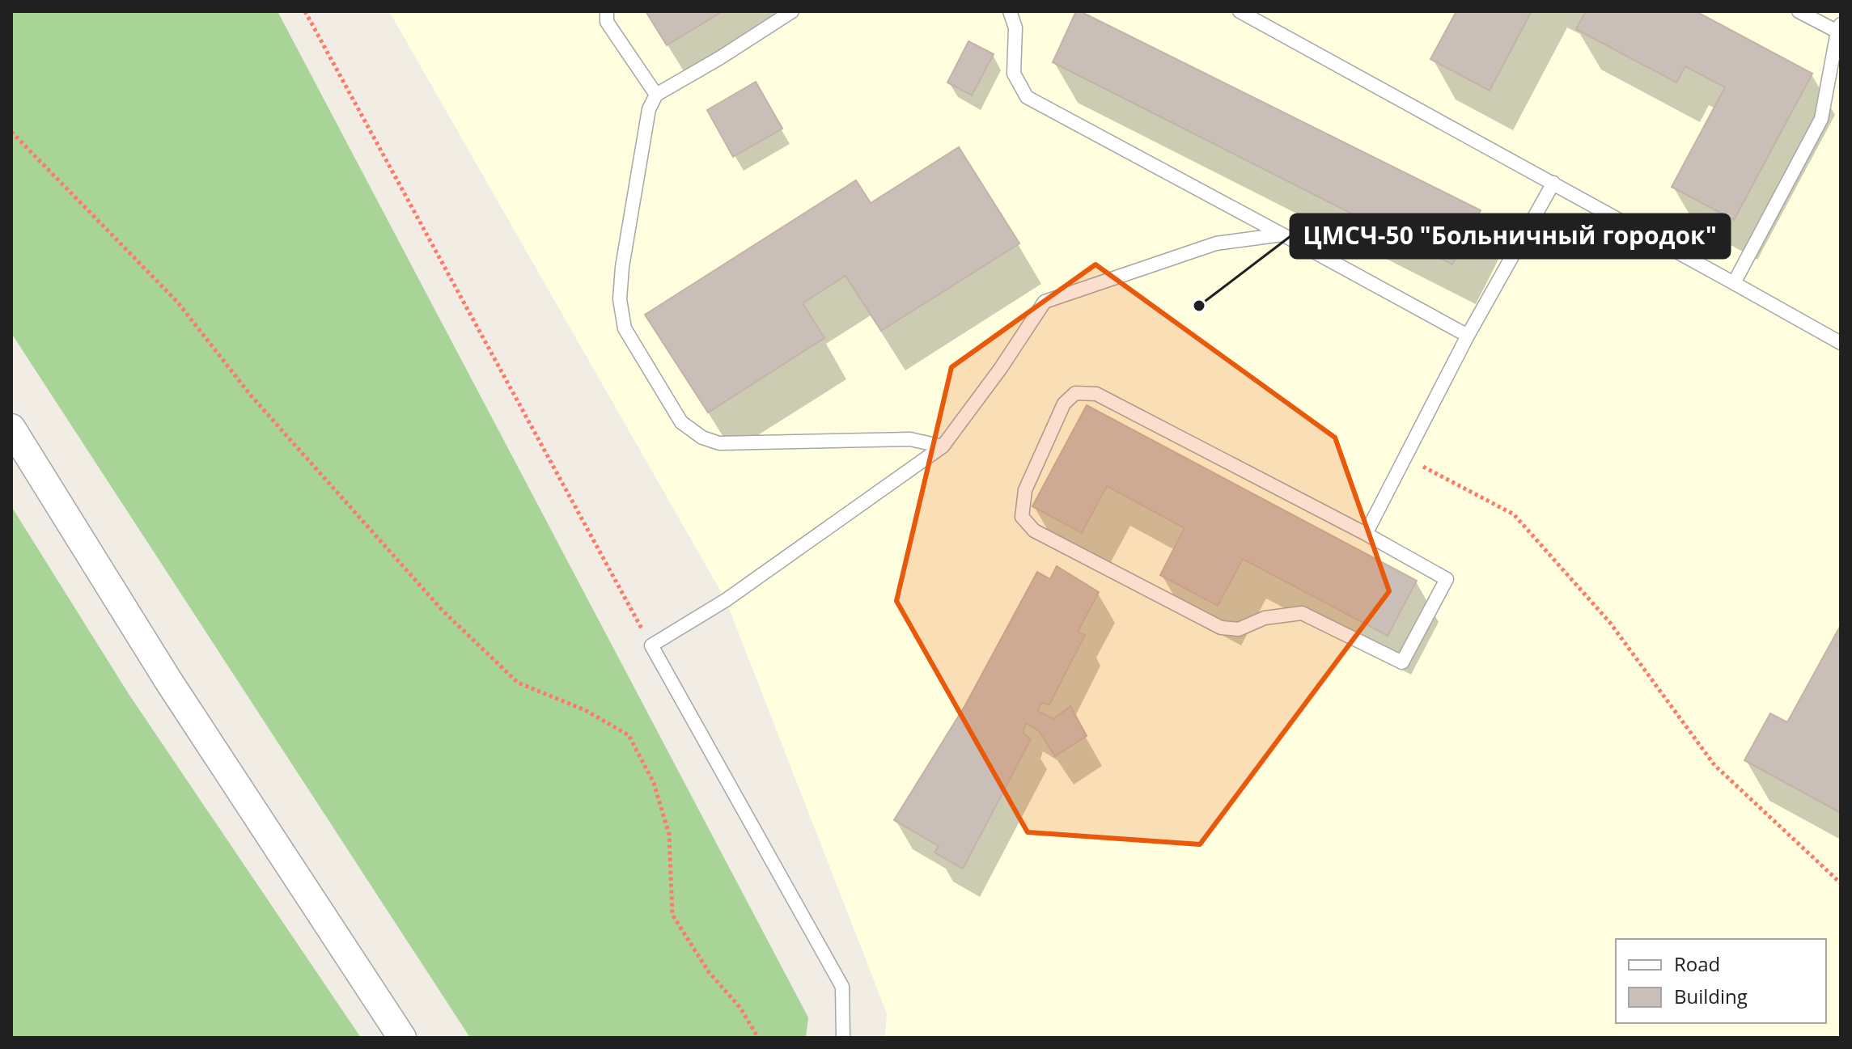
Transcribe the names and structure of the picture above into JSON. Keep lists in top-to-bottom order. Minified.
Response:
{"places":["ЦМСЧ-50 \"Больничный городок\""],"legend":["Road","Building"]}
